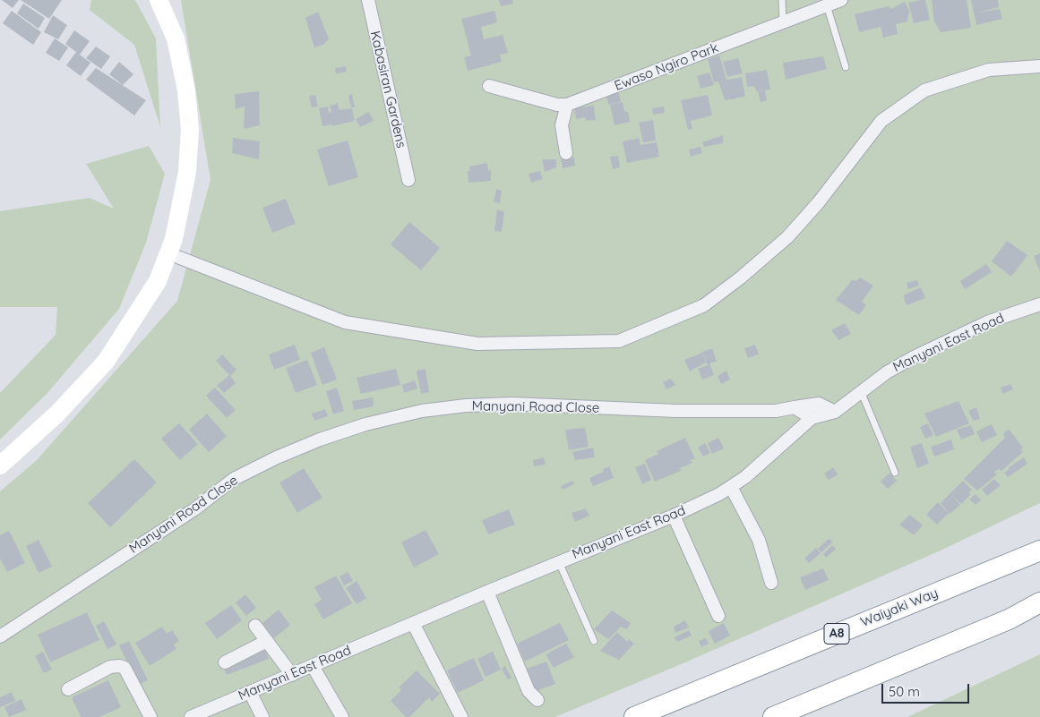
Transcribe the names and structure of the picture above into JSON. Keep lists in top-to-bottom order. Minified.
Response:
{"streets":{"highway":["Waiyaki Way","A8"],"street":["Ewaso Ngiro Park","Kabasiran Gardens","Manyani East Road","Manyani Road Close"]},"crossings":[["Manyani East Road","Manyani Road Close"]],"scale_bar":"50 m"}
